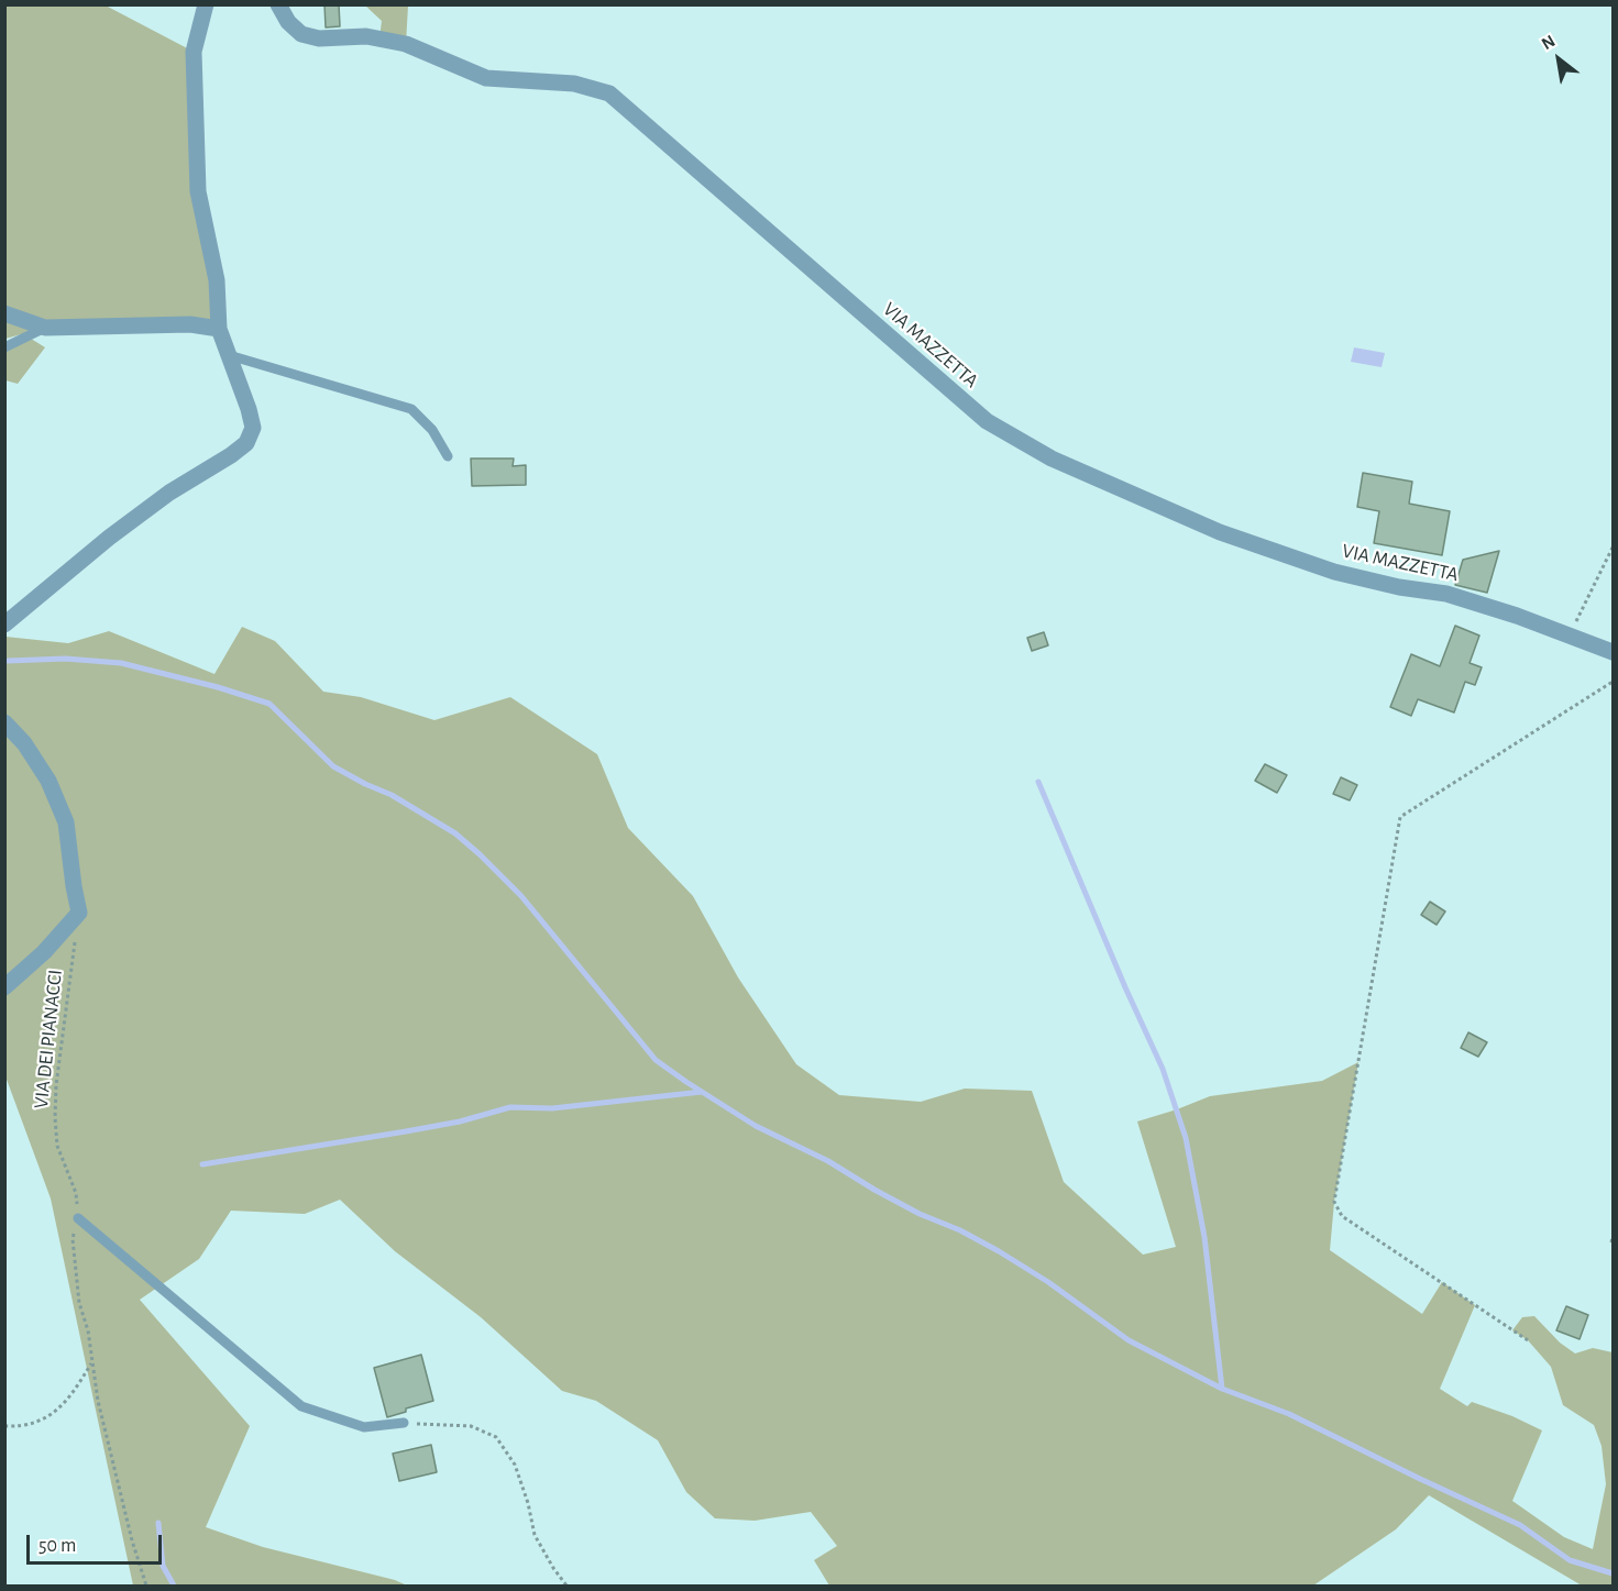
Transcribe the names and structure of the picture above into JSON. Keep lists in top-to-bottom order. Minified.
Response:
{"streets":{"street":["VIA MAZZETTA"],"path":["VIA DEI PIANACCI"]},"scale_bar":"50 m","north":"top left"}
